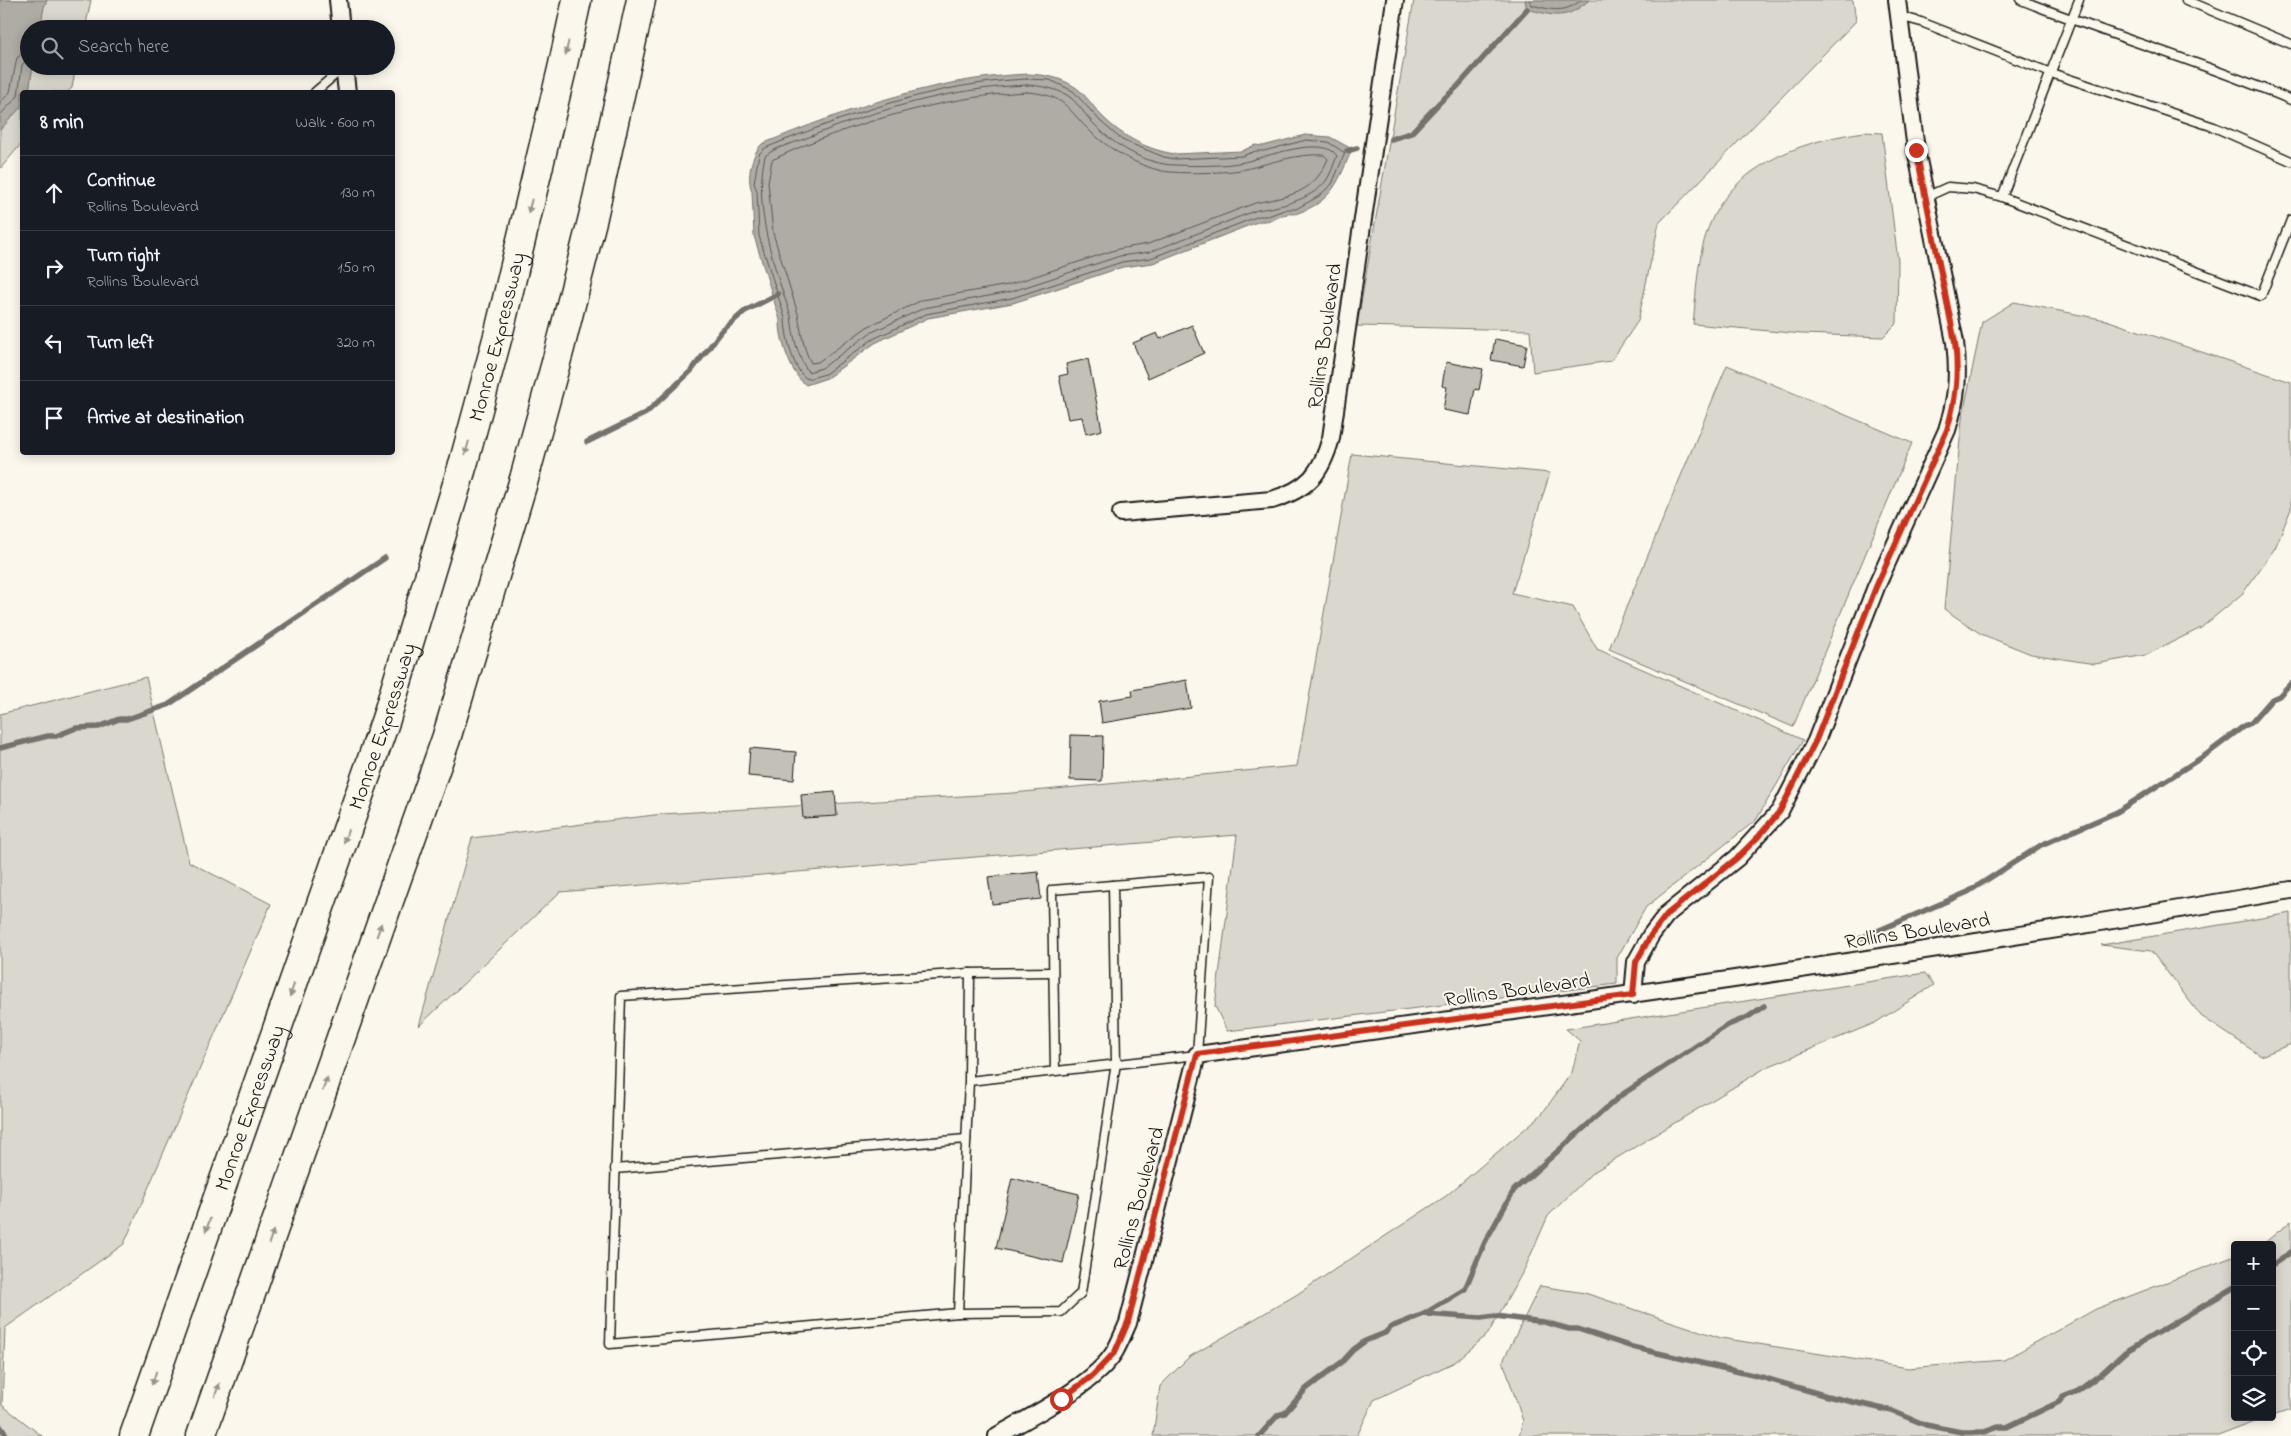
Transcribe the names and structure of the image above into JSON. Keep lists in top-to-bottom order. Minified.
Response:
{"streets":{"highway":["Monroe Expressway"],"street":["Rollins Boulevard"]},"page":{"search":"Search here","heading":["8 min","Walk · 600 m"],"list":[["Continue","Rollins Boulevard","130 m"],["Turn right","Rollins Boulevard","150 m"],["Turn left","320 m"],"Arrive at destination"],"map_buttons":["+","−"]}}
